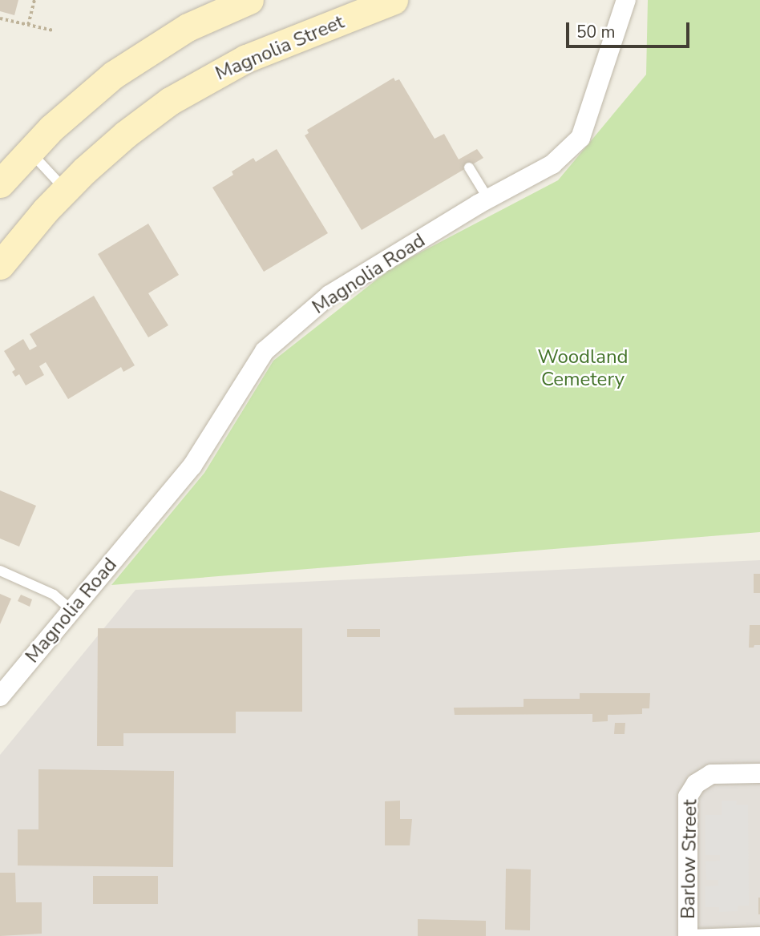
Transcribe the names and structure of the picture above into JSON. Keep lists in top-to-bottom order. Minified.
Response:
{"streets":{"main road":["Magnolia Street"],"street":["Magnolia Road","Barlow Street"]},"parks":["Woodland Cemetery"],"scale_bar":"50 m"}
